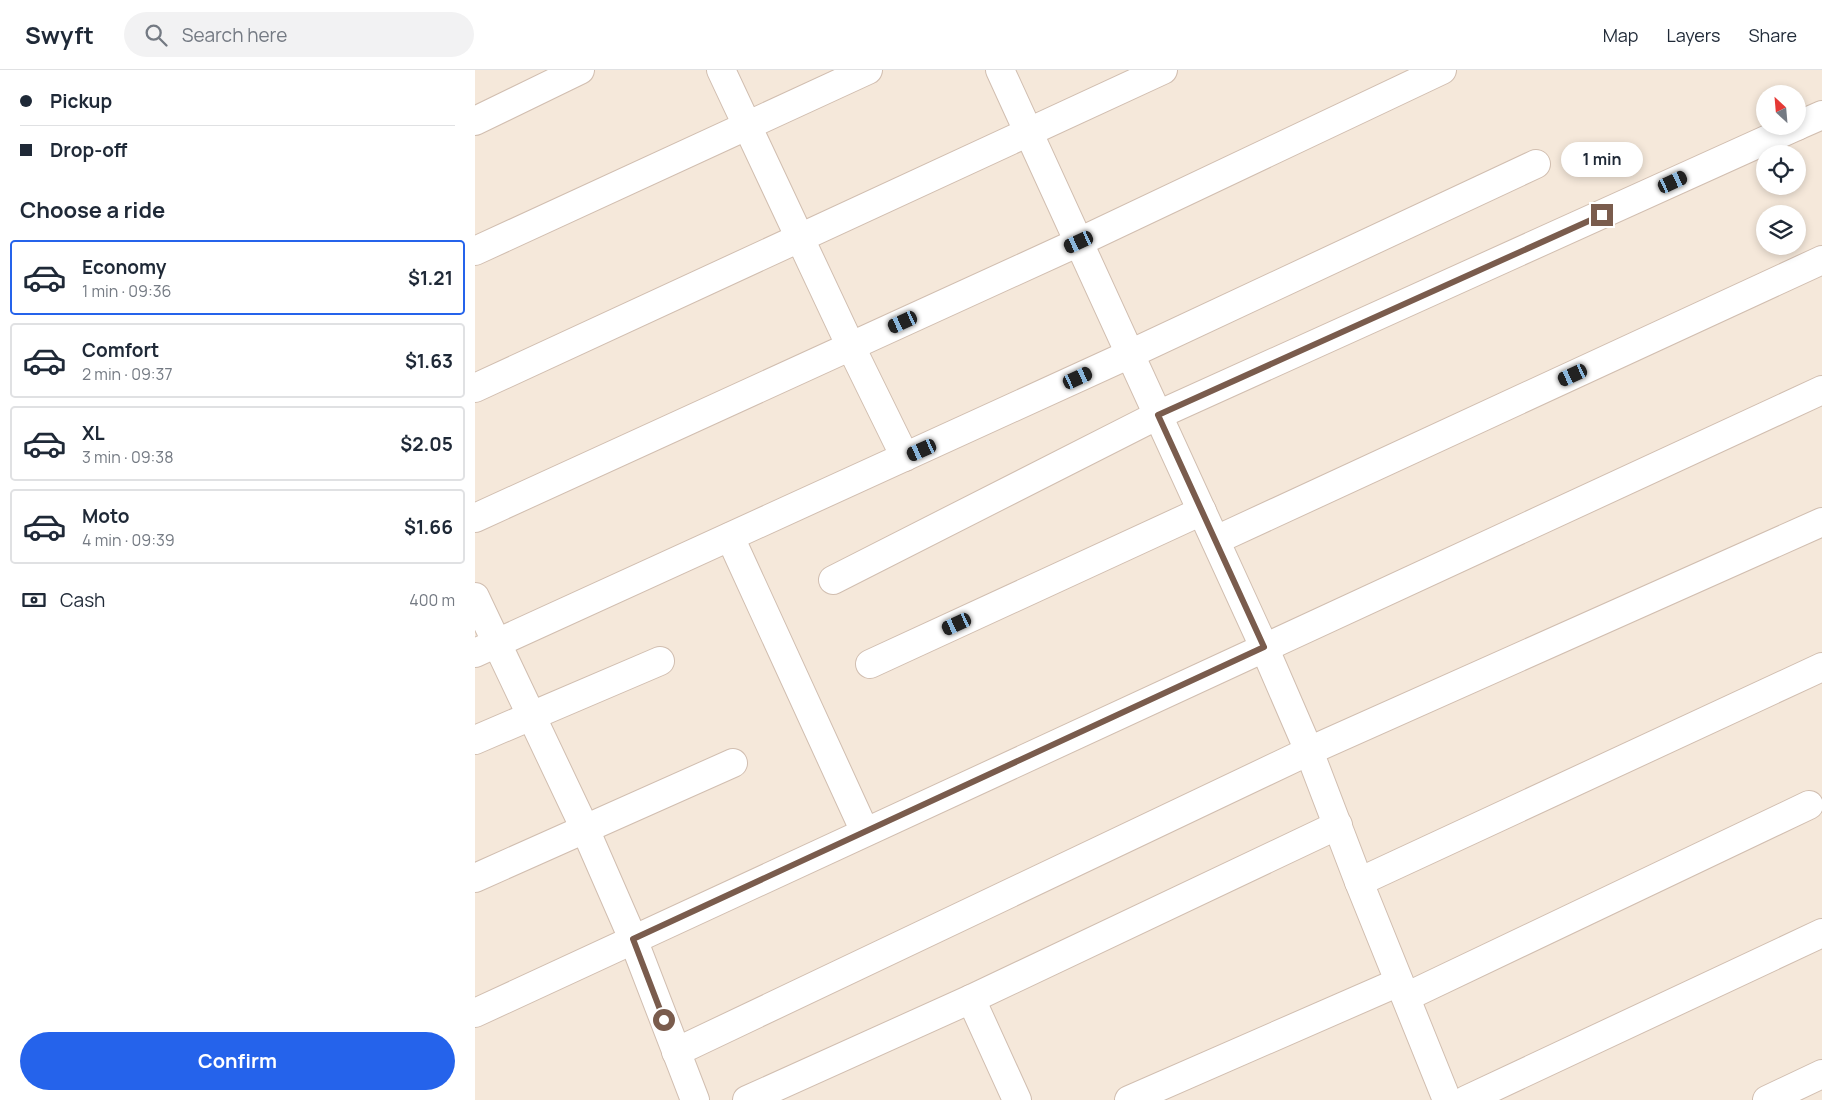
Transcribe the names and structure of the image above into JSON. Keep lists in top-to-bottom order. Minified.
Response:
{"north":"top left","page":{"header":"Swyft","search":"Search here","nav":["Map","Layers","Share"],"banner":["Pickup","Drop-off"],"bubble":"1 min","heading":"Choose a ride","list":[{"name":"Economy","note":"1 min · 09:36","value":"$1.21"},{"name":"Comfort","note":"2 min · 09:37","value":"$1.63"},{"name":"XL","note":"3 min · 09:38","value":"$2.05"},{"name":"Moto","note":"4 min · 09:39","value":"$1.66"}],"pay":["Cash","400 m"],"buttons":"Confirm"}}
